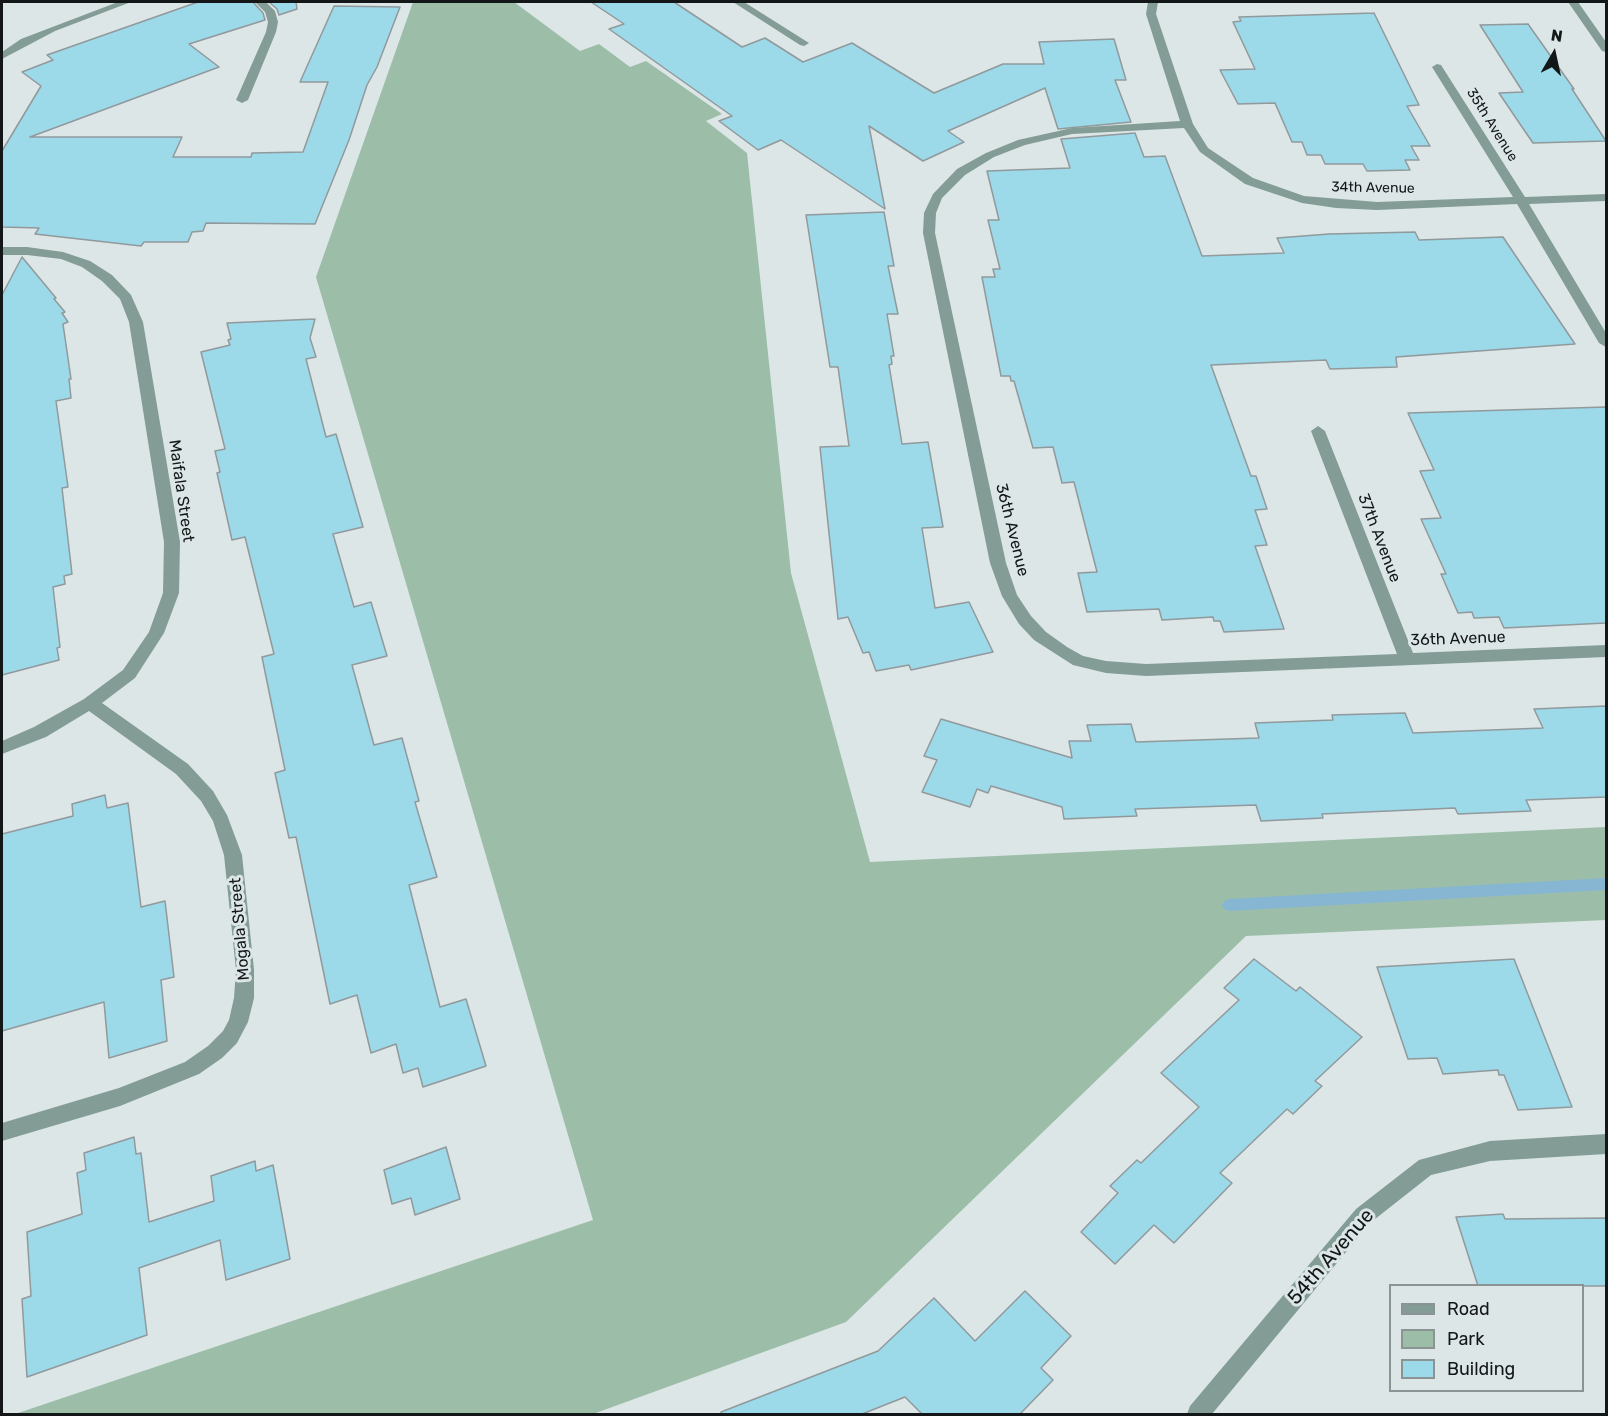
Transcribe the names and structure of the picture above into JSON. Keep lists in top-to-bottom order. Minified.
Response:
{"streets":{"street":["35th Avenue","34th Avenue","Maifala Street","36th Avenue","37th Avenue","Mogala Street","54th Avenue"]},"crossings":[["35th Avenue","34th Avenue"],["34th Avenue","36th Avenue"],["Maifala Street","Mogala Street"],["36th Avenue","37th Avenue"]],"legend":["Road","Park","Building"],"north":"top"}
